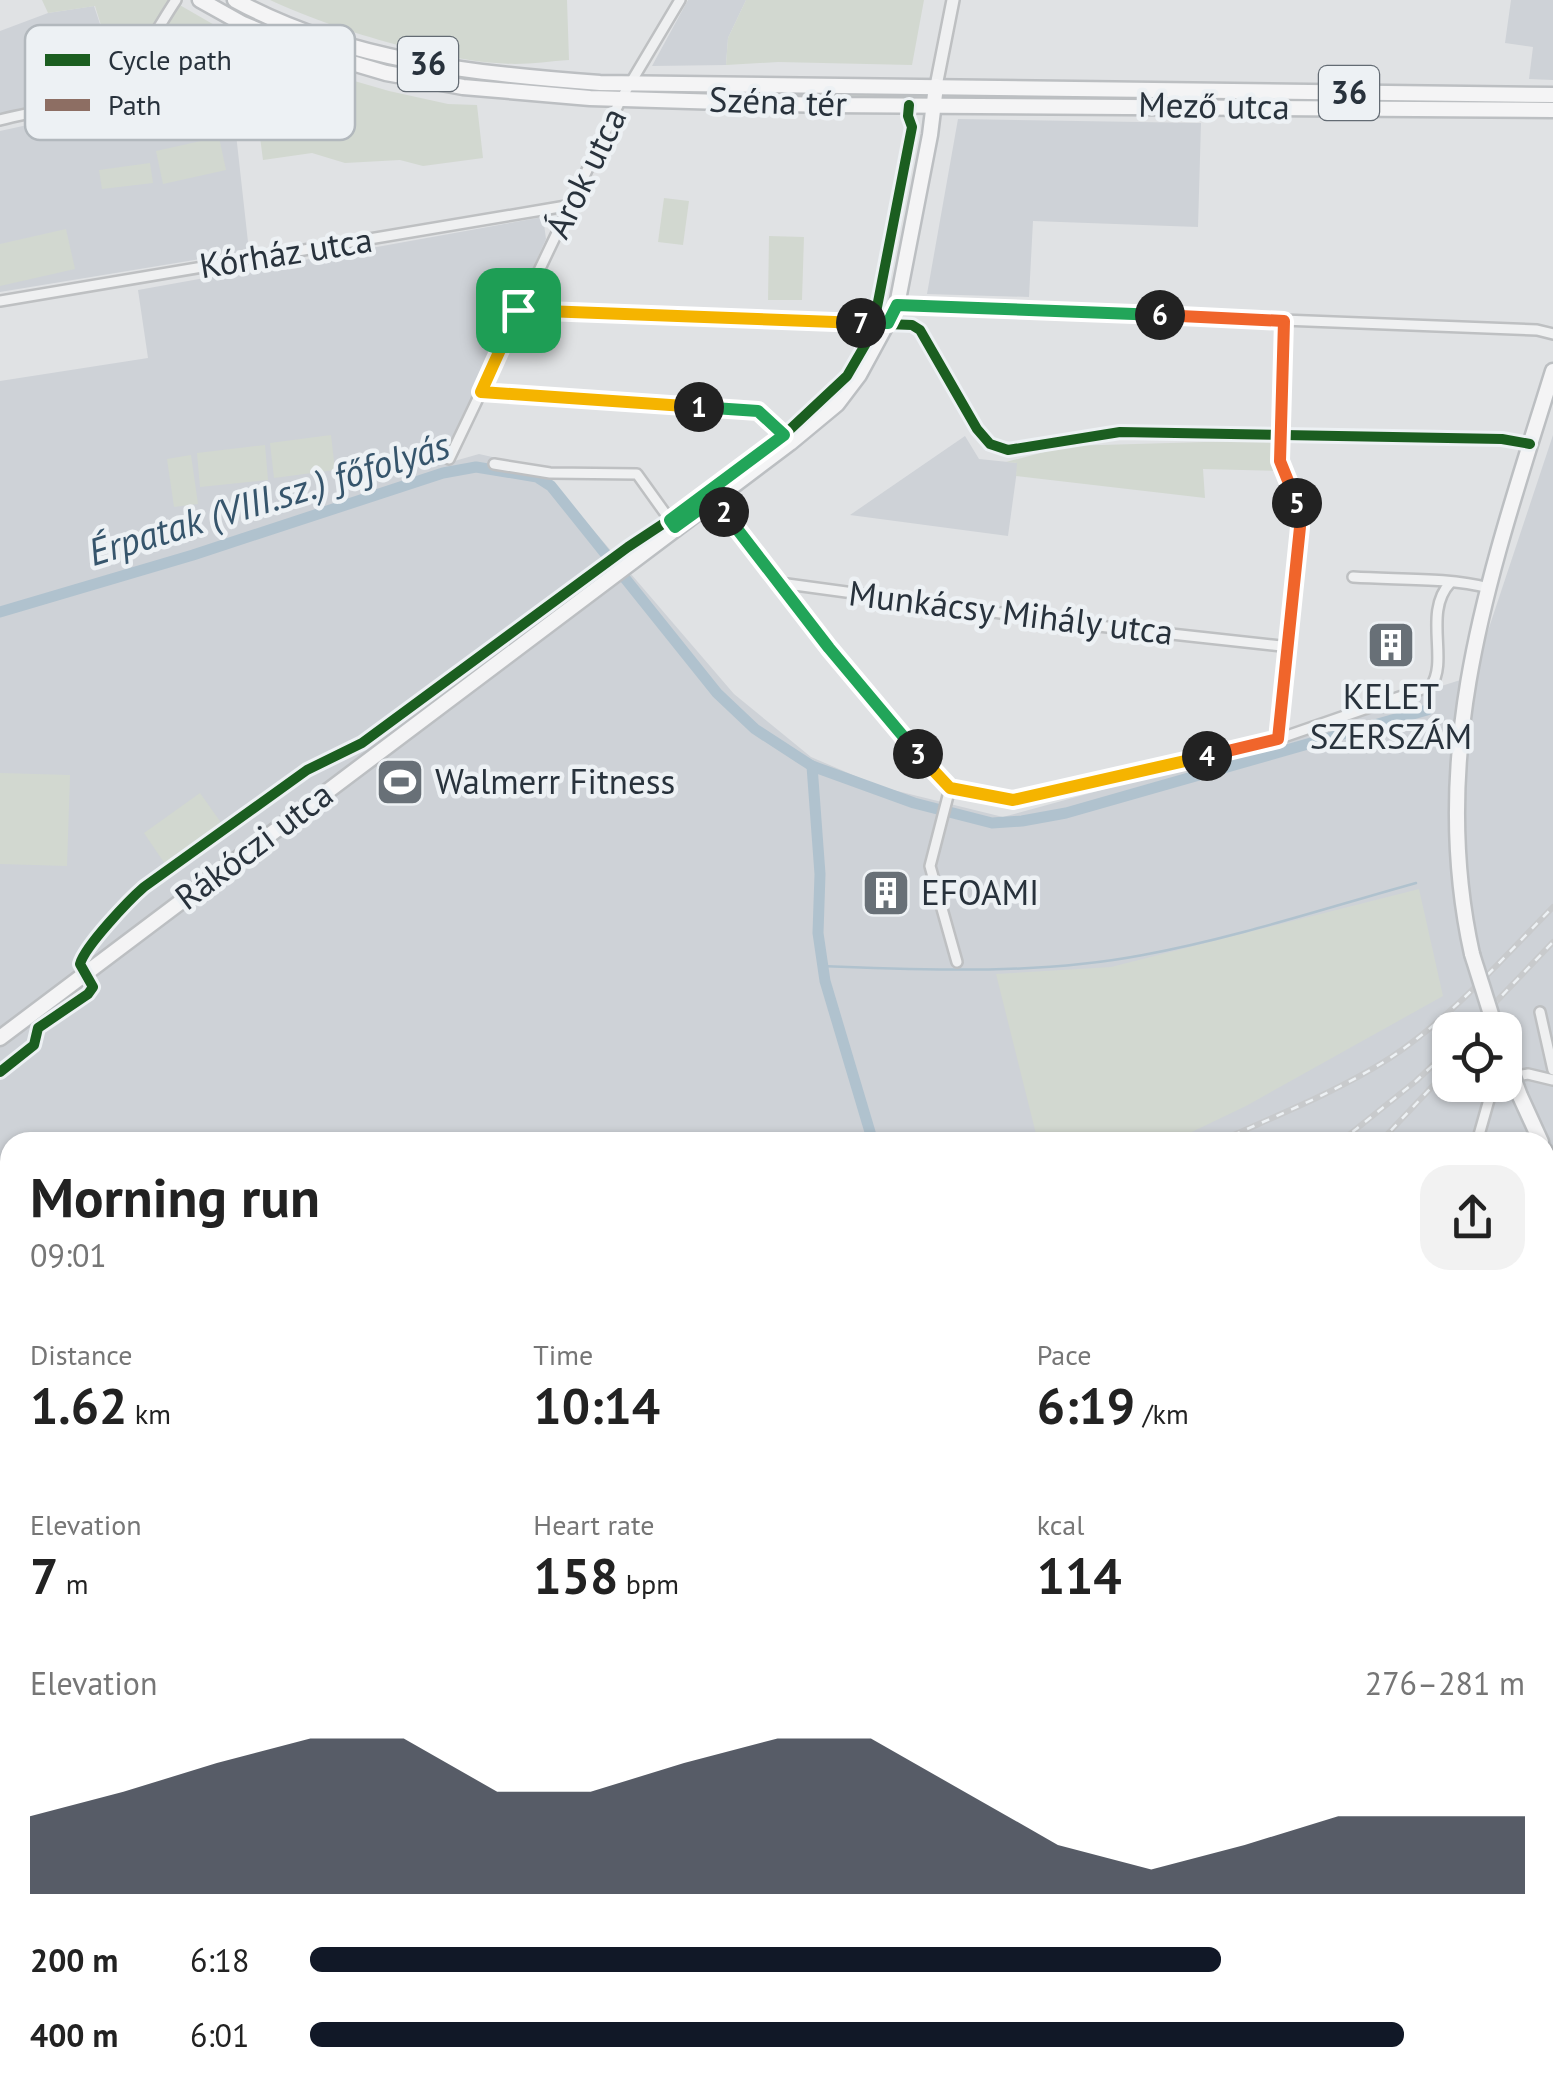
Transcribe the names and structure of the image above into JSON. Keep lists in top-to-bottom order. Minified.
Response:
{"streets":{"main road":["36","Széna tér","Mező utca","Rákóczi utca"],"street":["Árok utca","Kórház utca","Munkácsy Mihály utca"]},"crossings":[["36","Széna tér"],["36","Árok utca"],["Széna tér","Mező utca"],["Széna tér","Árok utca"],["Széna tér","Rákóczi utca"],["Mező utca","Rákóczi utca"],["Árok utca","Kórház utca"]],"water":["Érpatak (VIII.sz.) főfolyás"],"places":{"building":["KELET SZERSZÁM","EFOAMI"],"sports":["Walmerr Fitness"]},"legend":["Cycle path","Path"],"page":{"pins":["6","7","1","5","2","3","4"],"heading":["Morning run","09:01"],"stats":[["Distance","1.62 km"],["Time","10:14"],["Pace","6:19 /km"],["Elevation","7 m"],["Heart rate","158 bpm"],["kcal","114"]],"chart":["Elevation","276–281 m"],"list":[{"name":"200 m","note":"6:18"},{"name":"400 m","note":"6:01"}]}}
